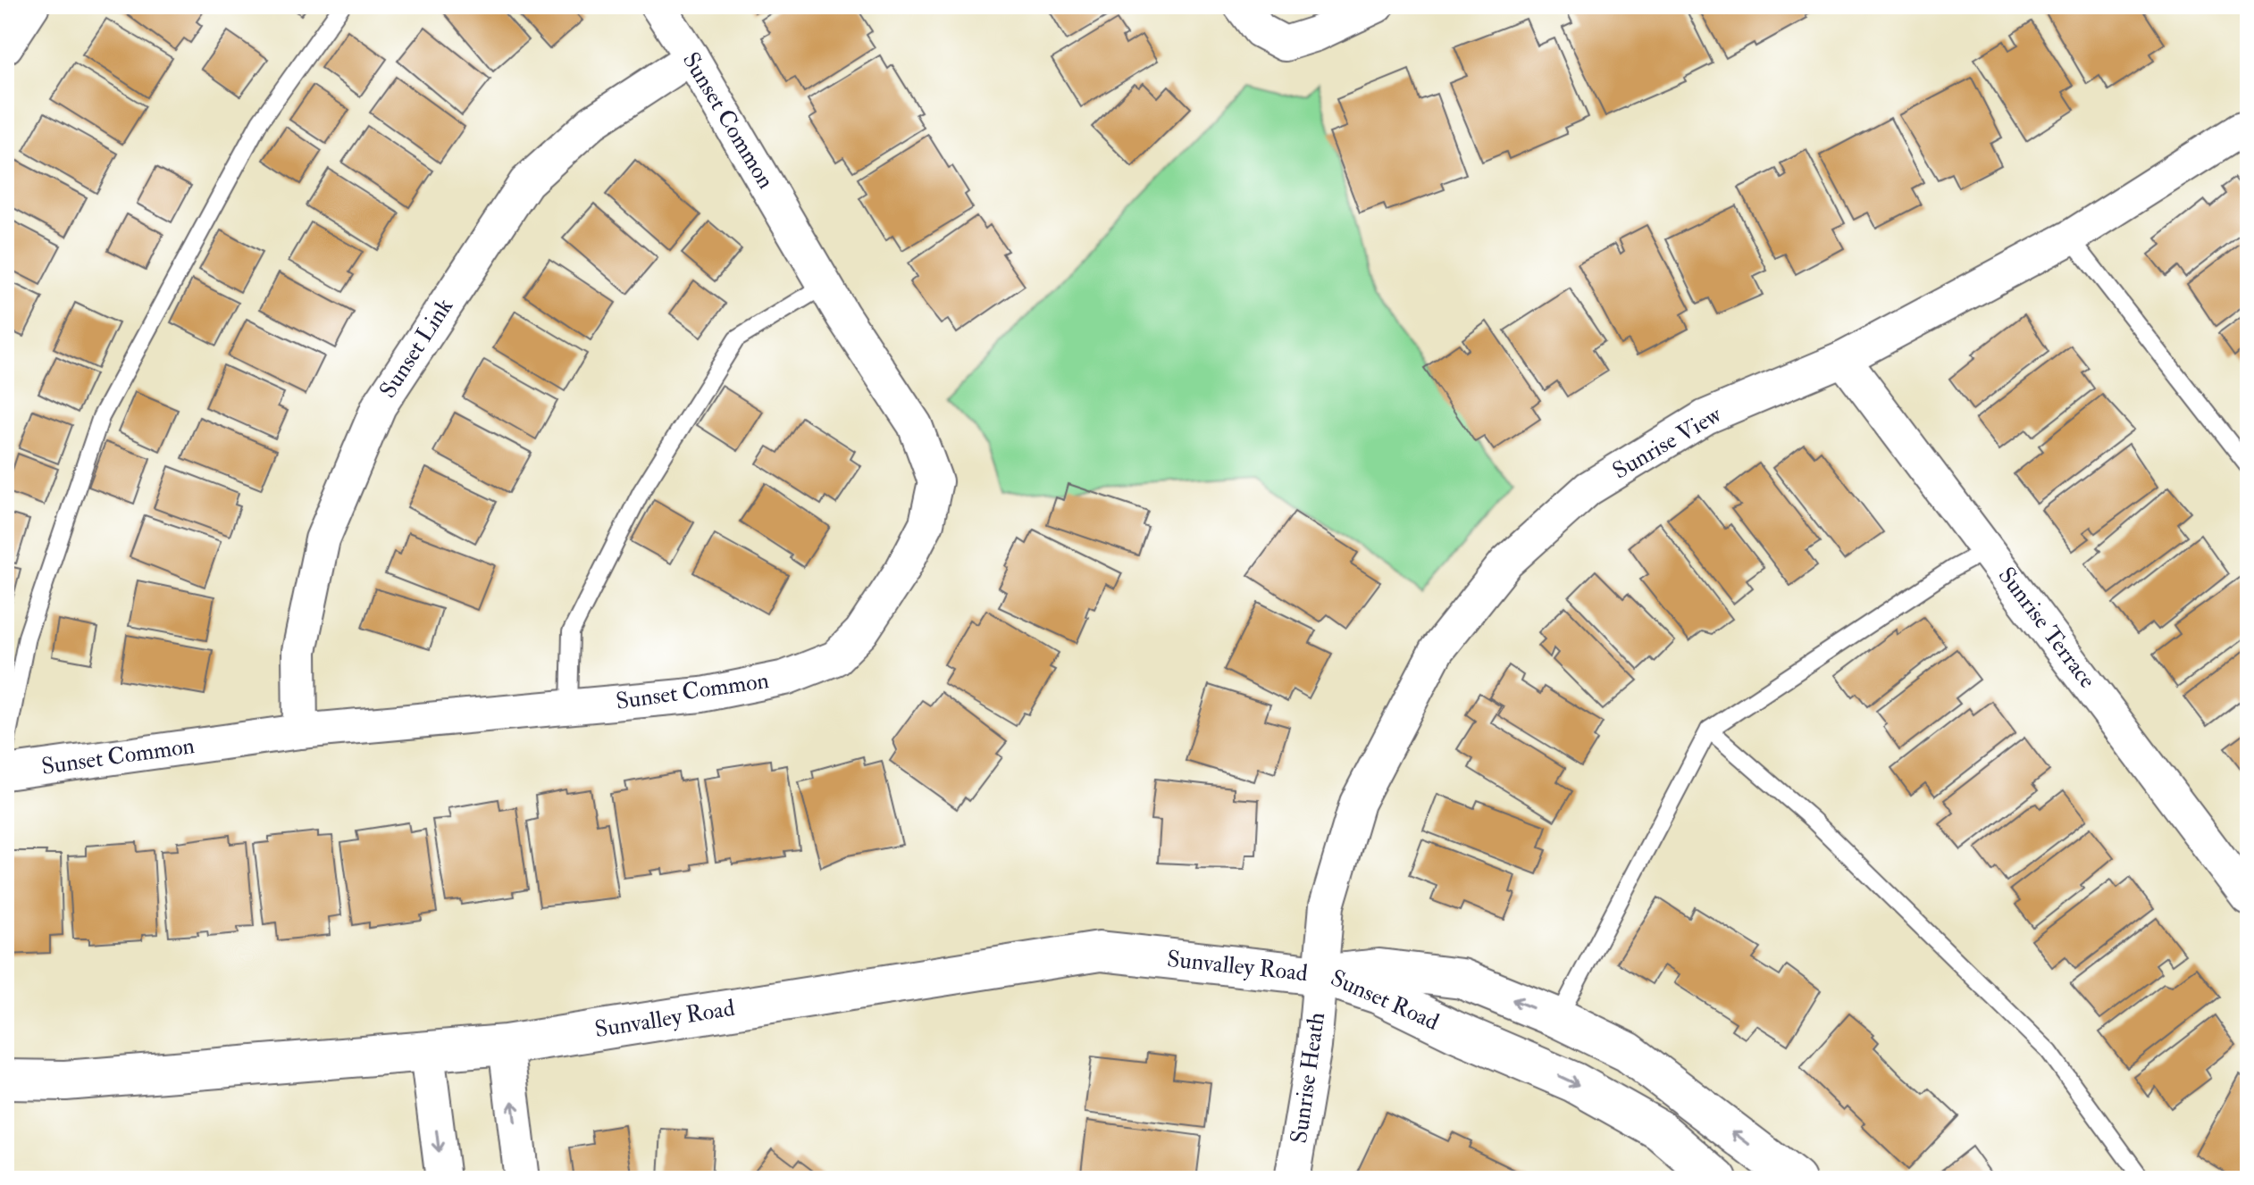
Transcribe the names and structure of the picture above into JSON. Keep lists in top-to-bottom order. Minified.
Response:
{"streets":{"street":["Sunset Common","Sunset Link","Sunrise View","Sunrise Terrace","Sunvalley Road","Sunset Road","Sunrise Heath"]},"crossings":[["Sunset Common","Sunset Link"],["Sunrise View","Sunrise Terrace"],["Sunrise View","Sunvalley Road"],["Sunrise View","Sunset Road"],["Sunrise View","Sunrise Heath"],["Sunvalley Road","Sunset Road"],["Sunvalley Road","Sunrise Heath"],["Sunset Road","Sunrise Heath"]]}
